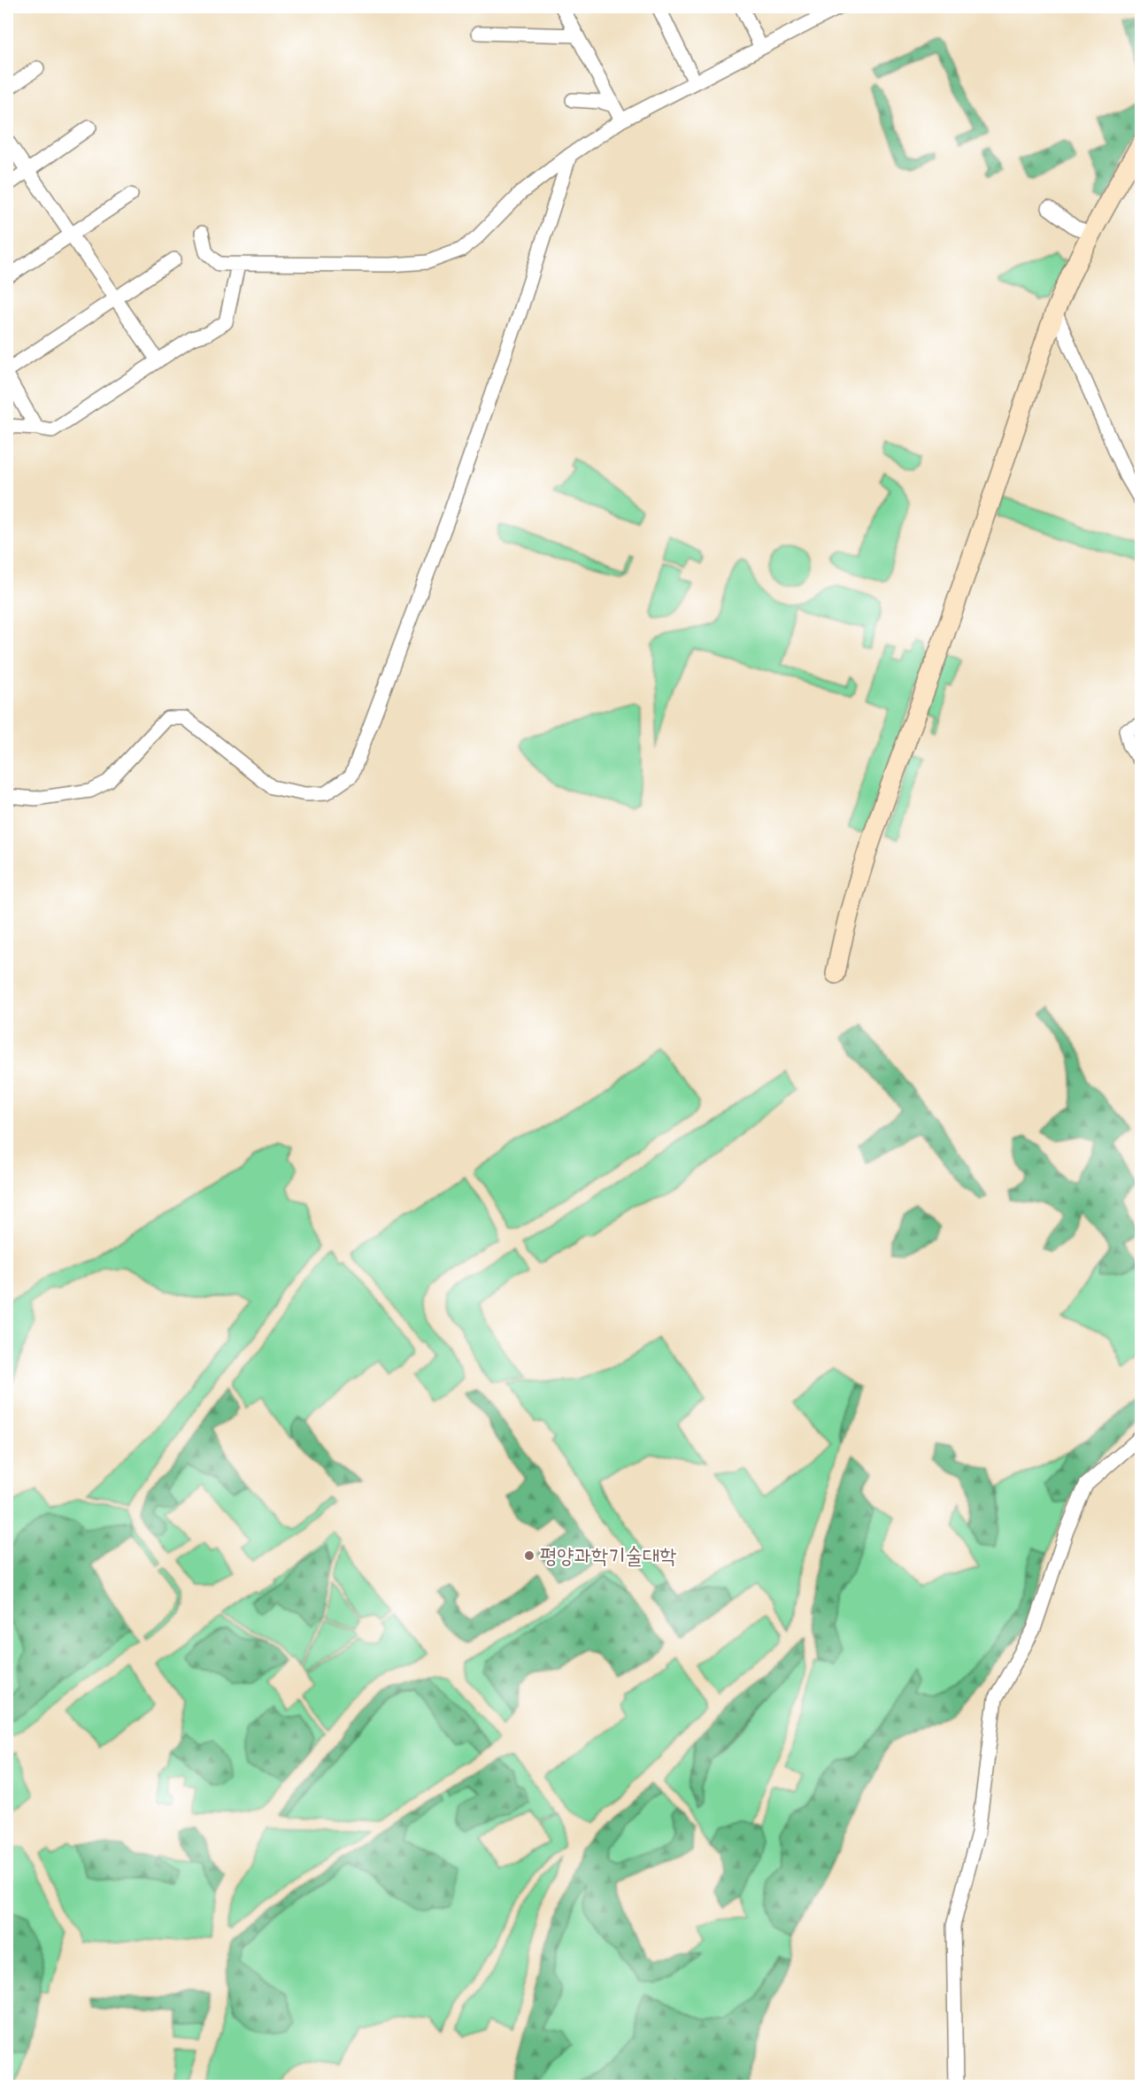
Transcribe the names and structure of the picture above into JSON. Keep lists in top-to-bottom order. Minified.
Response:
{"places":["평양과학기술대학"]}
